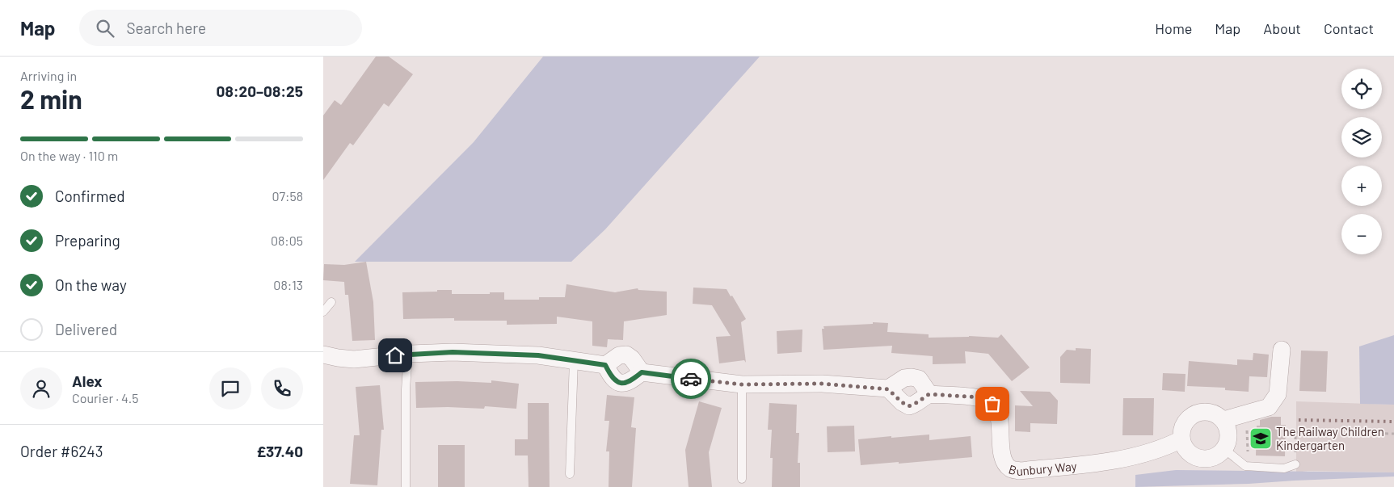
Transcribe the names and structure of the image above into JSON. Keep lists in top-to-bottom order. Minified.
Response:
{"streets":{"street":["Bunbury Way"]},"places":{"school or university":["The Railway Children Kindergarten"]},"page":{"header":"Map","search":"Search here","nav":["Home","Map","About","Contact"],"heading":["2 min","Arriving in","08:20–08:25"],"panel":["Alex","Courier · 4.5","Order #6243","£37.40"],"map_buttons":["+","−"],"bar":"On the way · 110 m","list":[["Confirmed","07:58"],["Preparing","08:05"],["On the way","08:13"],"Delivered"]}}
